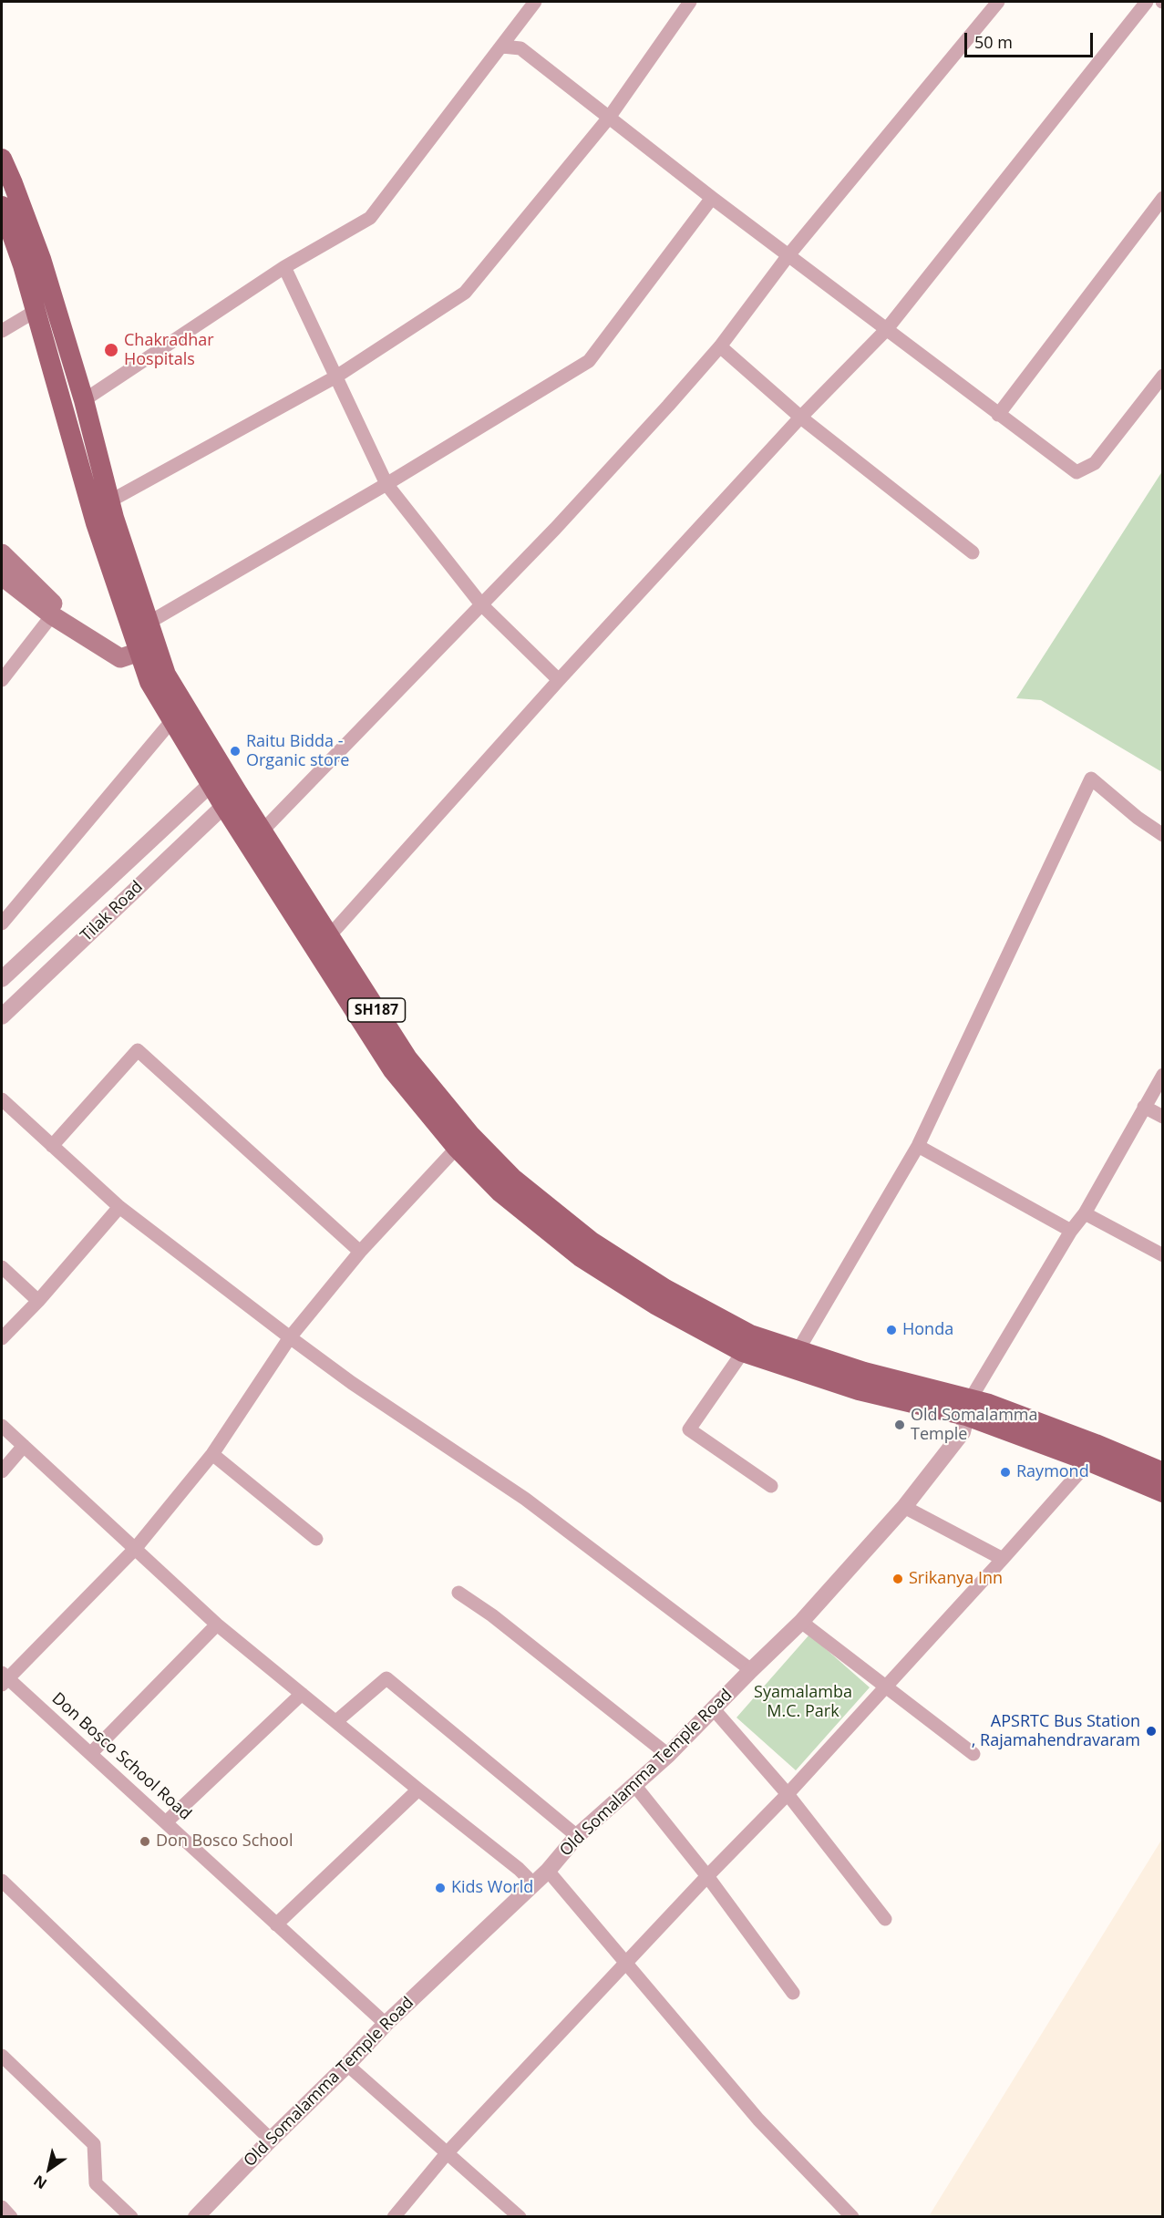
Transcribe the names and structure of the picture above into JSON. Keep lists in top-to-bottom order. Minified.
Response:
{"streets":{"main road":["SH187"],"street":["Tilak Road","Don Bosco School Road","Old Somalamma Temple Road"]},"crossings":[["Tilak Road","SH187"],["SH187","Old Somalamma Temple Road"],["Don Bosco School Road","Old Somalamma Temple Road"]],"parks":["Syamalamba M.C. Park"],"places":["Chakradhar Hospitals","Raitu Bidda - Organic store","Honda","Old Somalamma Temple","Raymond","Srikanya Inn","APSRTC Bus Station , Rajamahendravaram","Don Bosco School","Kids World"],"scale_bar":"50 m","north":"bottom left"}
